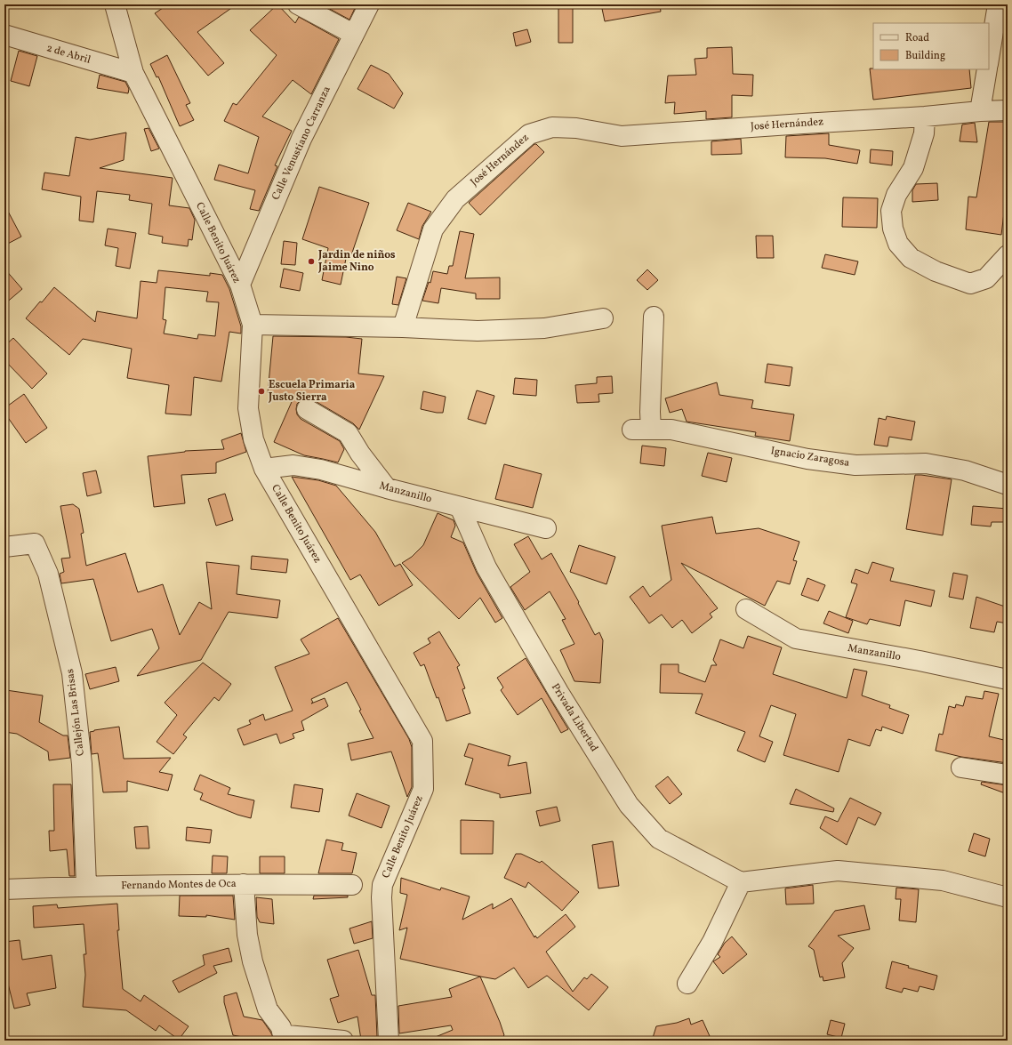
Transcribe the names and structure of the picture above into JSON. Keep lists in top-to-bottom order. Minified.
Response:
{"streets":{"street":["2 de Abril","José Hernández","Calle Venustiano Carranza","Calle Benito Juárez","Ignacio Zaragosa","Manzanillo","Callejón Las Brisas","Privada Libertad","Fernando Montes de Oca"]},"crossings":[["2 de Abril","Calle Benito Juárez"],["Calle Venustiano Carranza","Calle Benito Juárez"],["Calle Benito Juárez","Manzanillo"],["Manzanillo","Privada Libertad"],["Callejón Las Brisas","Fernando Montes de Oca"]],"places":["Jardin de niños Jaime Nino","Escuela Primaria Justo Sierra"],"legend":["Road","Building"]}
